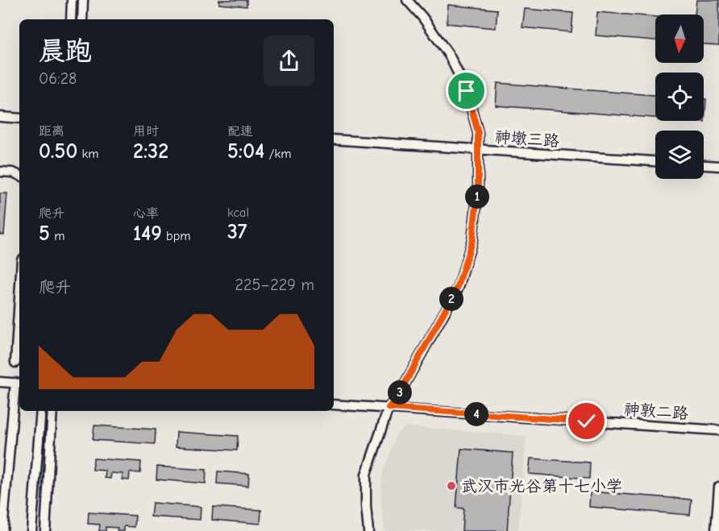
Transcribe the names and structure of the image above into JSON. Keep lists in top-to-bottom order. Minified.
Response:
{"streets":{"street":["神墩三路","神敦二路"]},"places":["武汉市光谷第十七小学"],"north":"bottom","page":{"heading":["晨跑","06:28"],"stats":[["距离","0.50 km"],["用时","2:32"],["配速","5:04 /km"],["爬升","5 m"],["心率","149 bpm"],["kcal","37"]],"pins":["1","2","3","4"],"chart":["爬升","225–229 m"]}}
